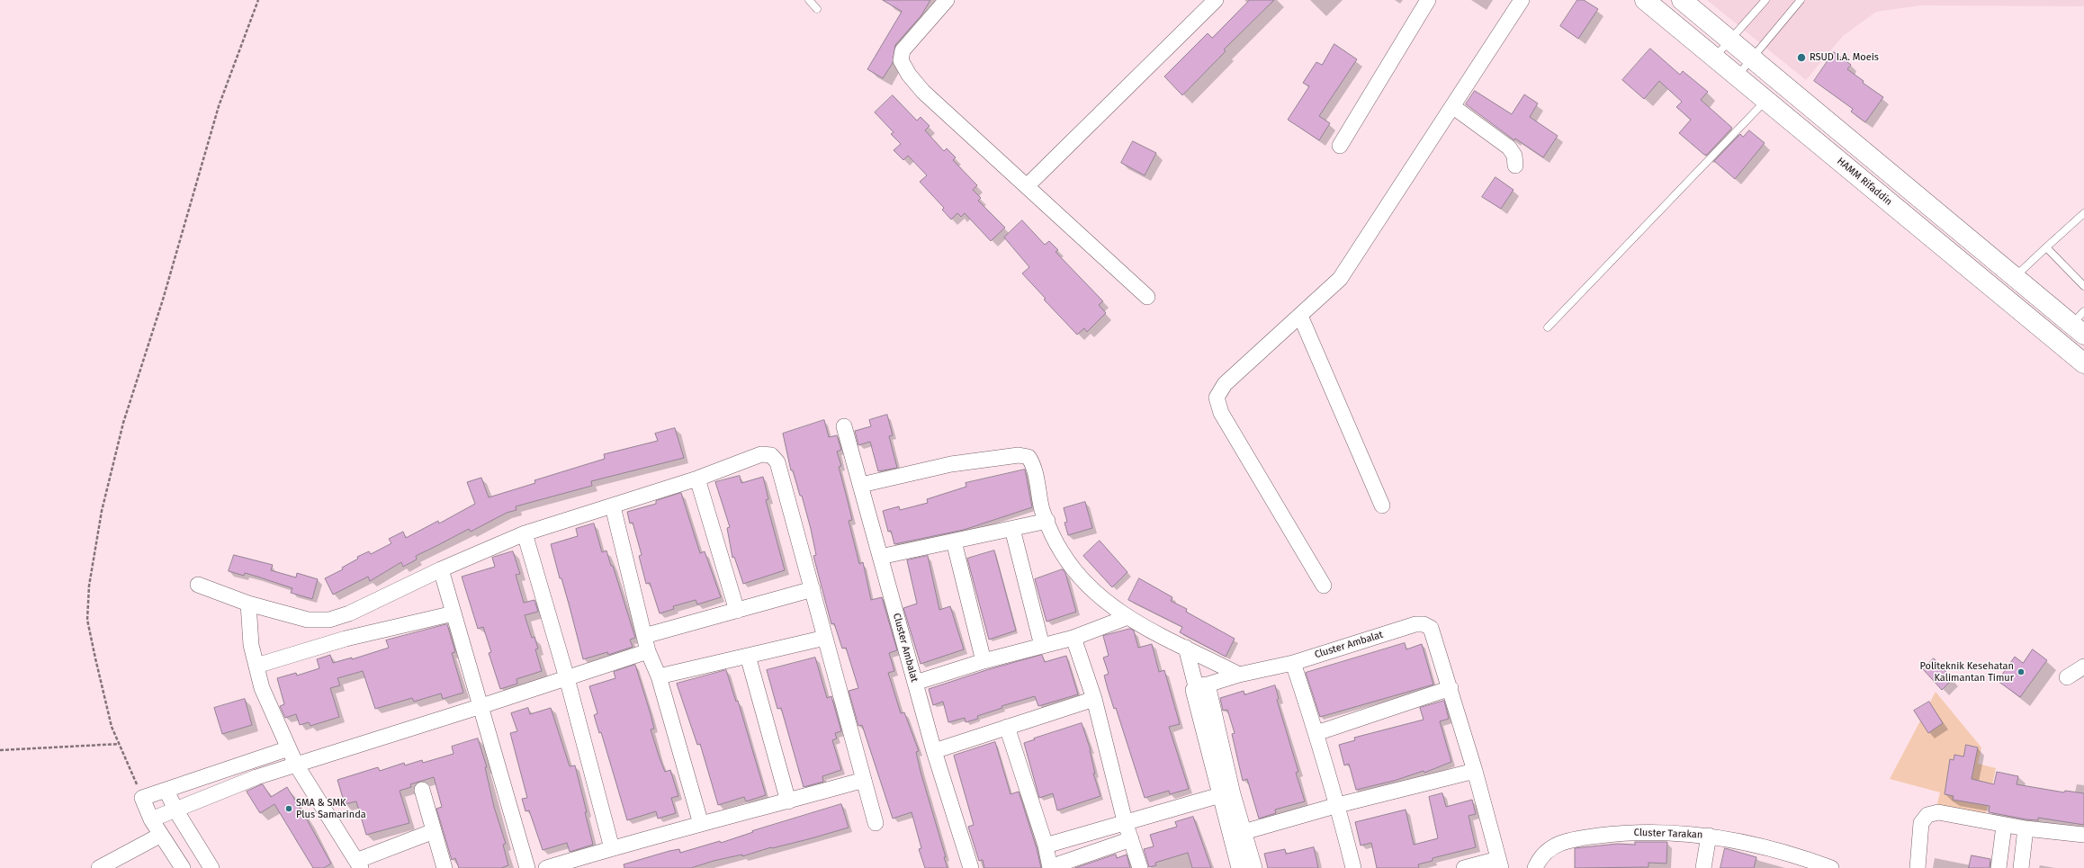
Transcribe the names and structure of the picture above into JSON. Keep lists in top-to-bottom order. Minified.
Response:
{"streets":{"main road":["HAMM Rifaddin"],"street":["Cluster Ambalat","Cluster Tarakan"]},"places":["RSUD I.A. Moeis","Politeknik Kesehatan Kalimantan Timur","SMA & SMK Plus Samarinda"]}
